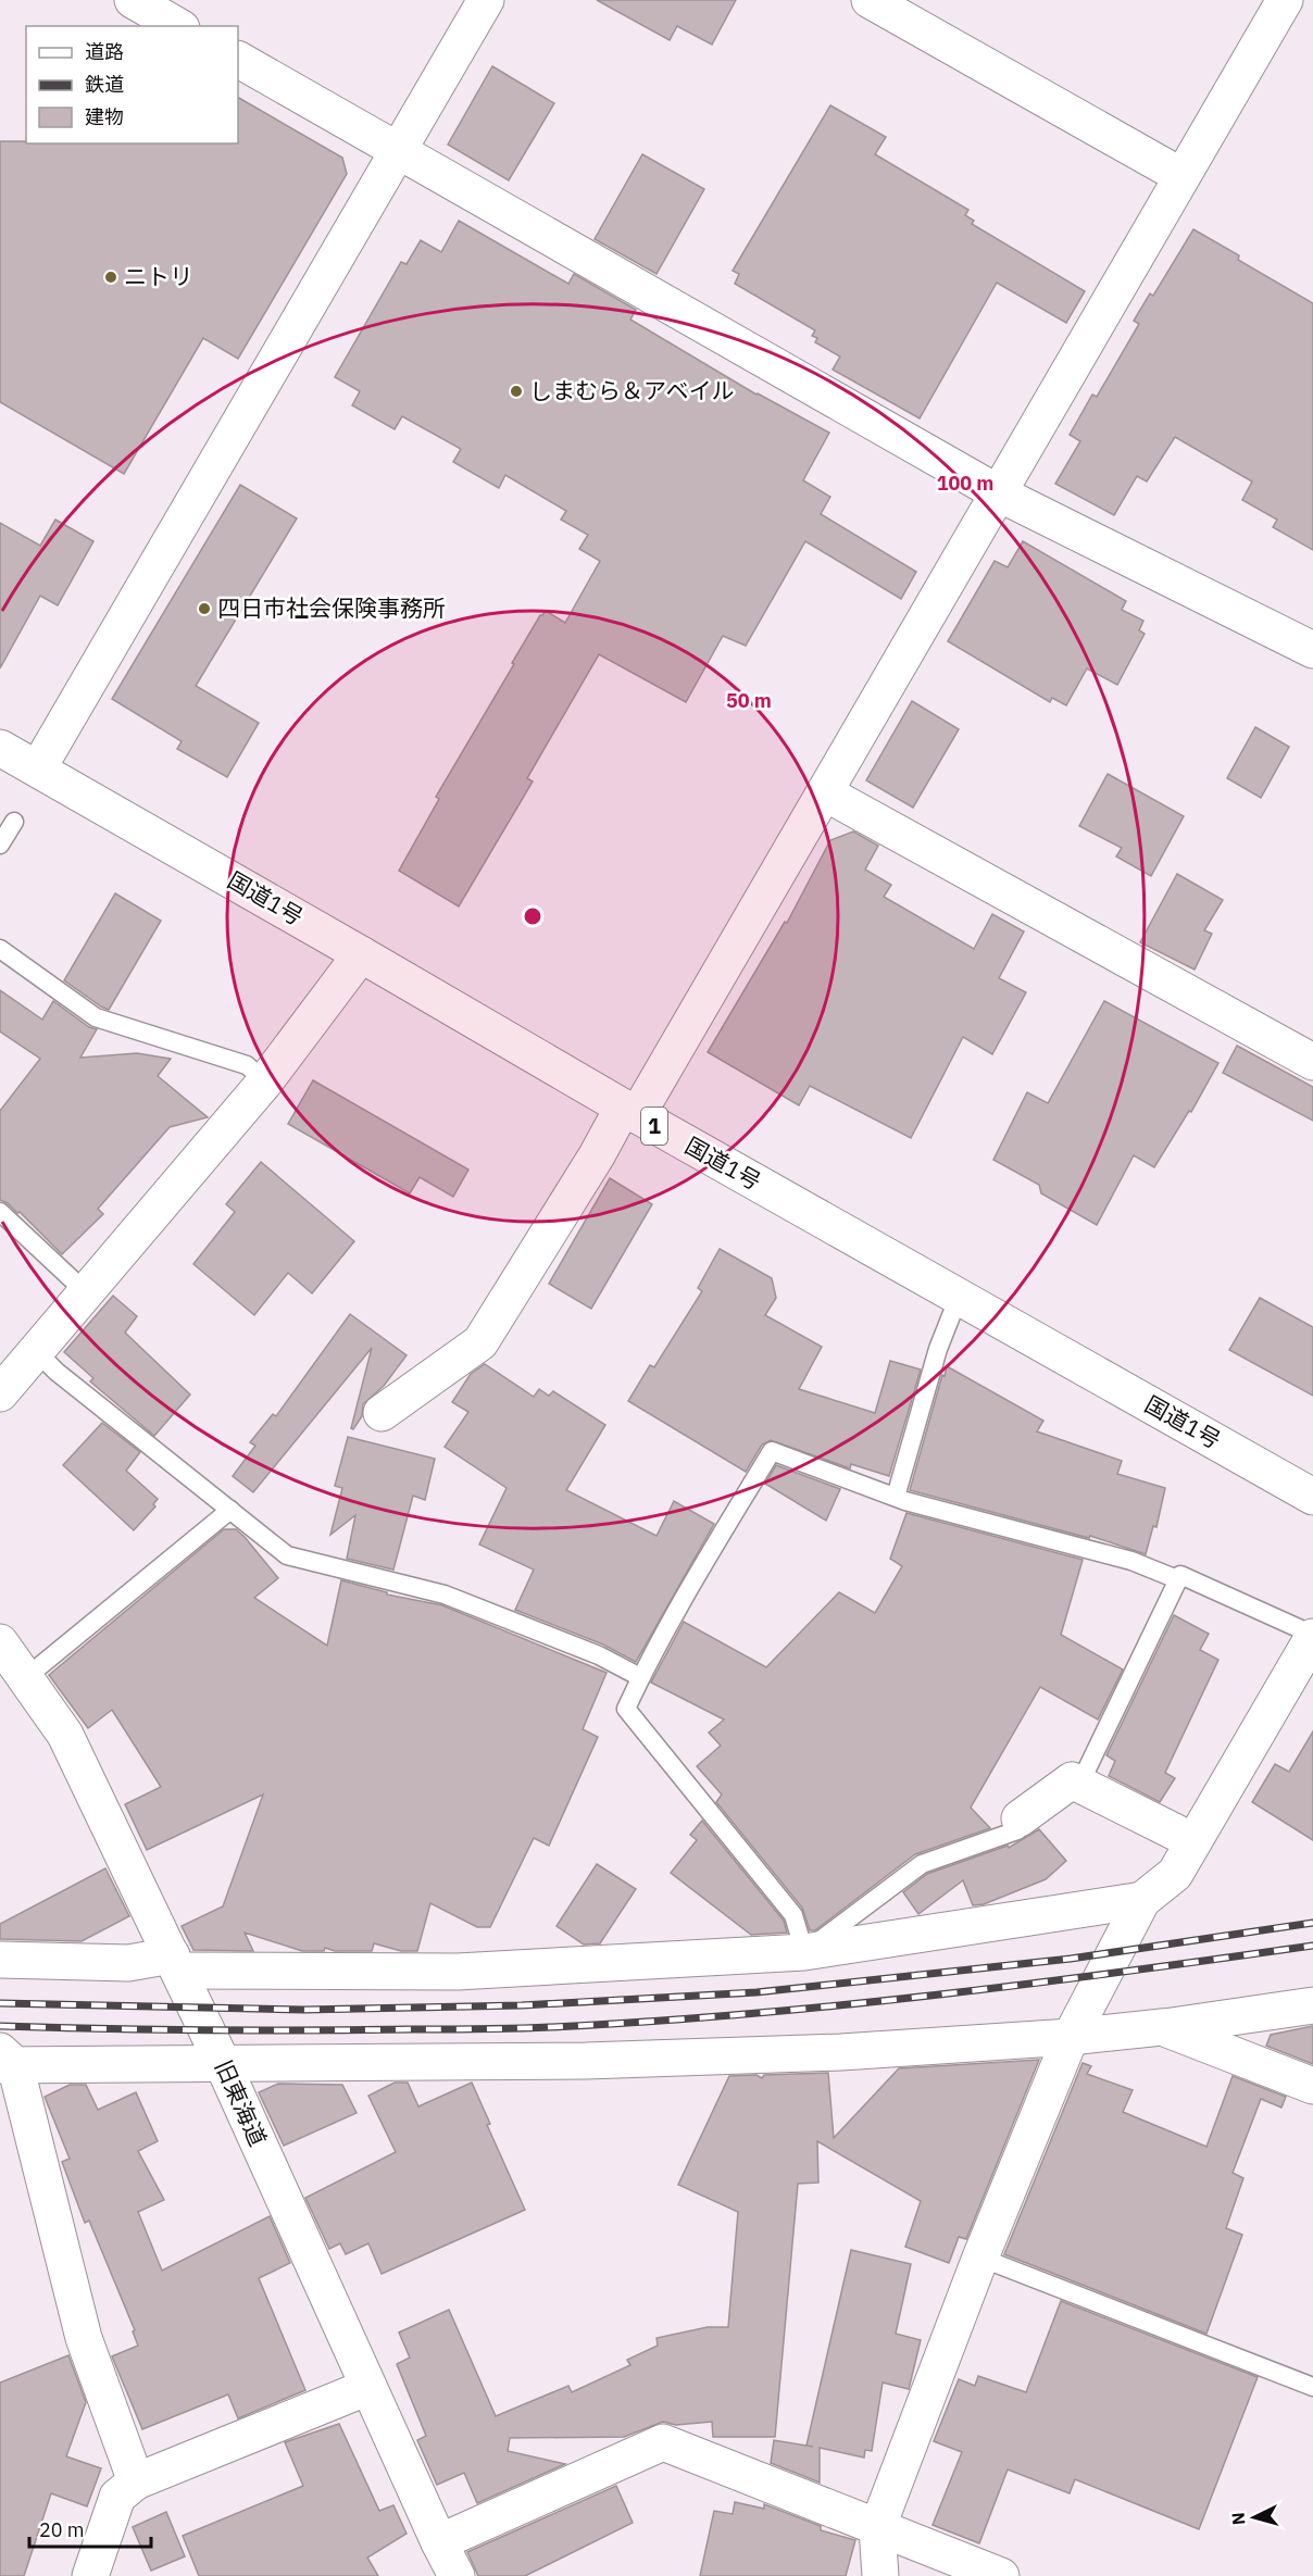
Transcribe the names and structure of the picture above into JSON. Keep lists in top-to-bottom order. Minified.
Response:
{"streets":{"main road":["国道1号","1","旧東海道"]},"places":["ニトリ","しまむら＆アベイル","四日市社会保険事務所"],"legend":["道路","鉄道","建物"],"scale_bar":"20 m","north":"left","rings":["100 m","50 m"]}
